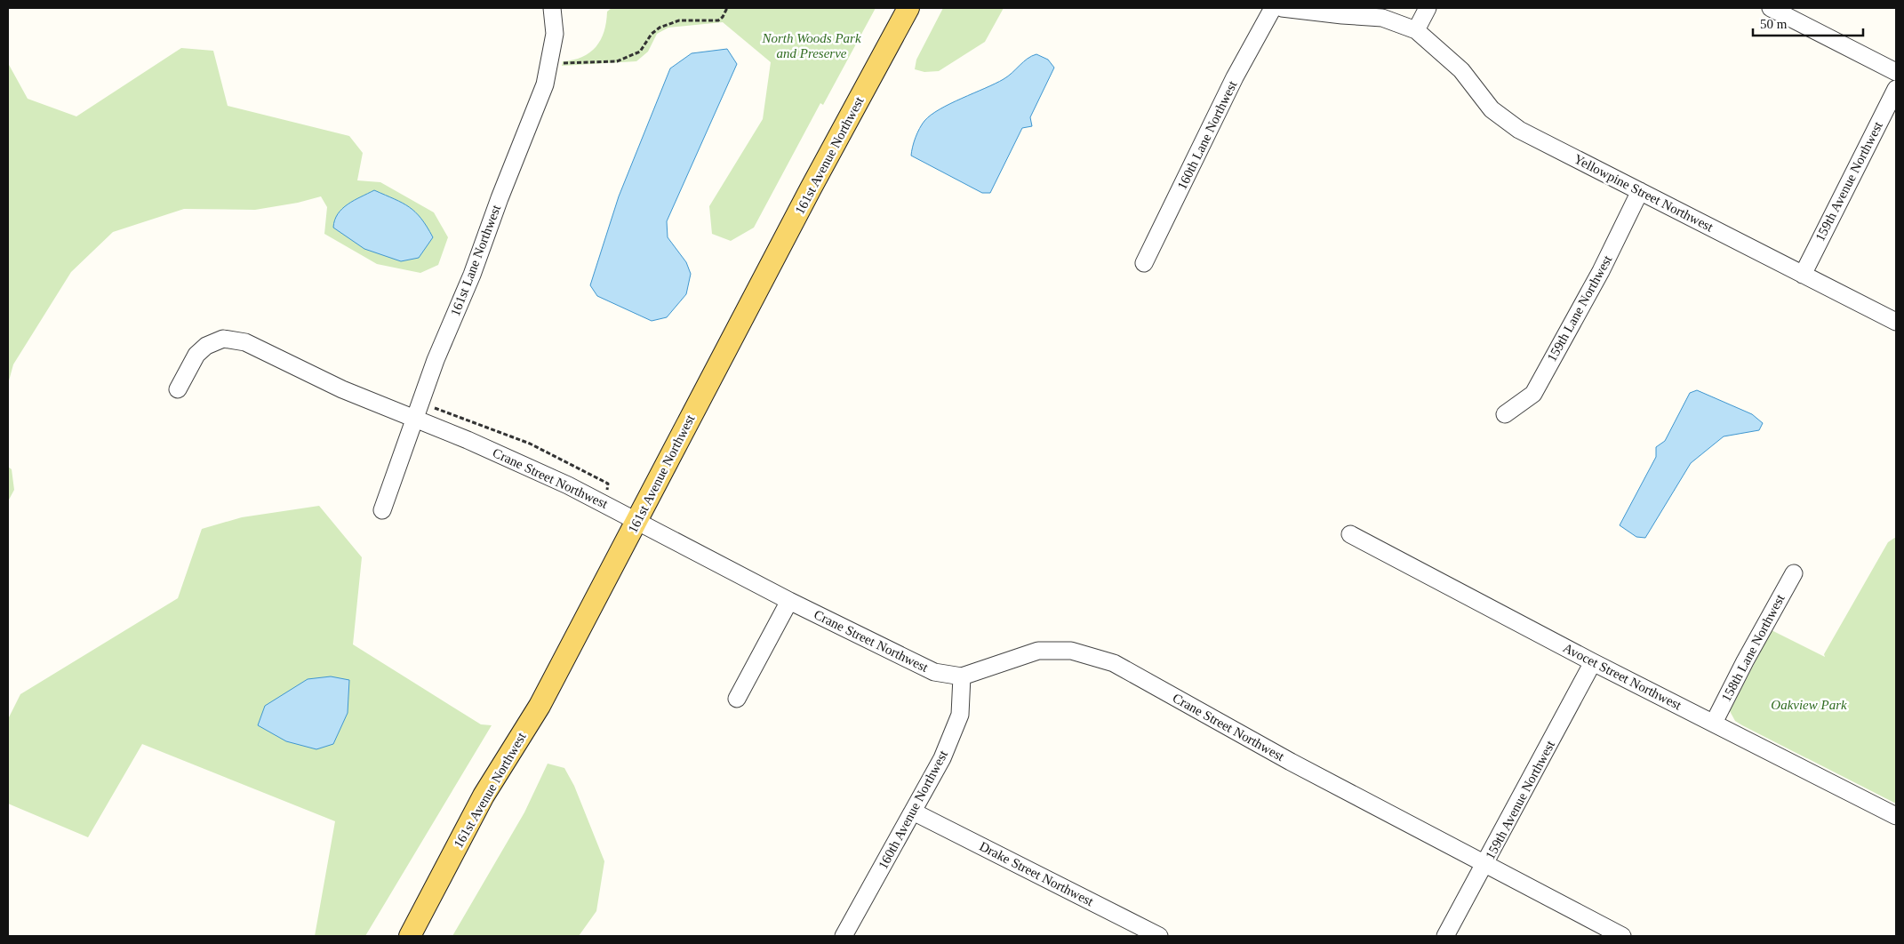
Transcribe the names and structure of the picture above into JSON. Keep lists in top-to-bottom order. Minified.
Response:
{"streets":{"main road":["161st Avenue Northwest"],"street":["160th Lane Northwest","159th Avenue Northwest","Yellowpine Street Northwest","161st Lane Northwest","159th Lane Northwest","Crane Street Northwest","158th Lane Northwest","Avocet Street Northwest","160th Avenue Northwest","Drake Street Northwest"]},"crossings":[["161st Avenue Northwest","Crane Street Northwest"],["159th Avenue Northwest","Yellowpine Street Northwest"],["159th Avenue Northwest","Crane Street Northwest"],["159th Avenue Northwest","Avocet Street Northwest"],["Yellowpine Street Northwest","159th Lane Northwest"],["161st Lane Northwest","Crane Street Northwest"],["Crane Street Northwest","160th Avenue Northwest"],["158th Lane Northwest","Avocet Street Northwest"],["160th Avenue Northwest","Drake Street Northwest"]],"parks":["North Woods Park and Preserve","Oakview Park"],"scale_bar":"50 m"}
